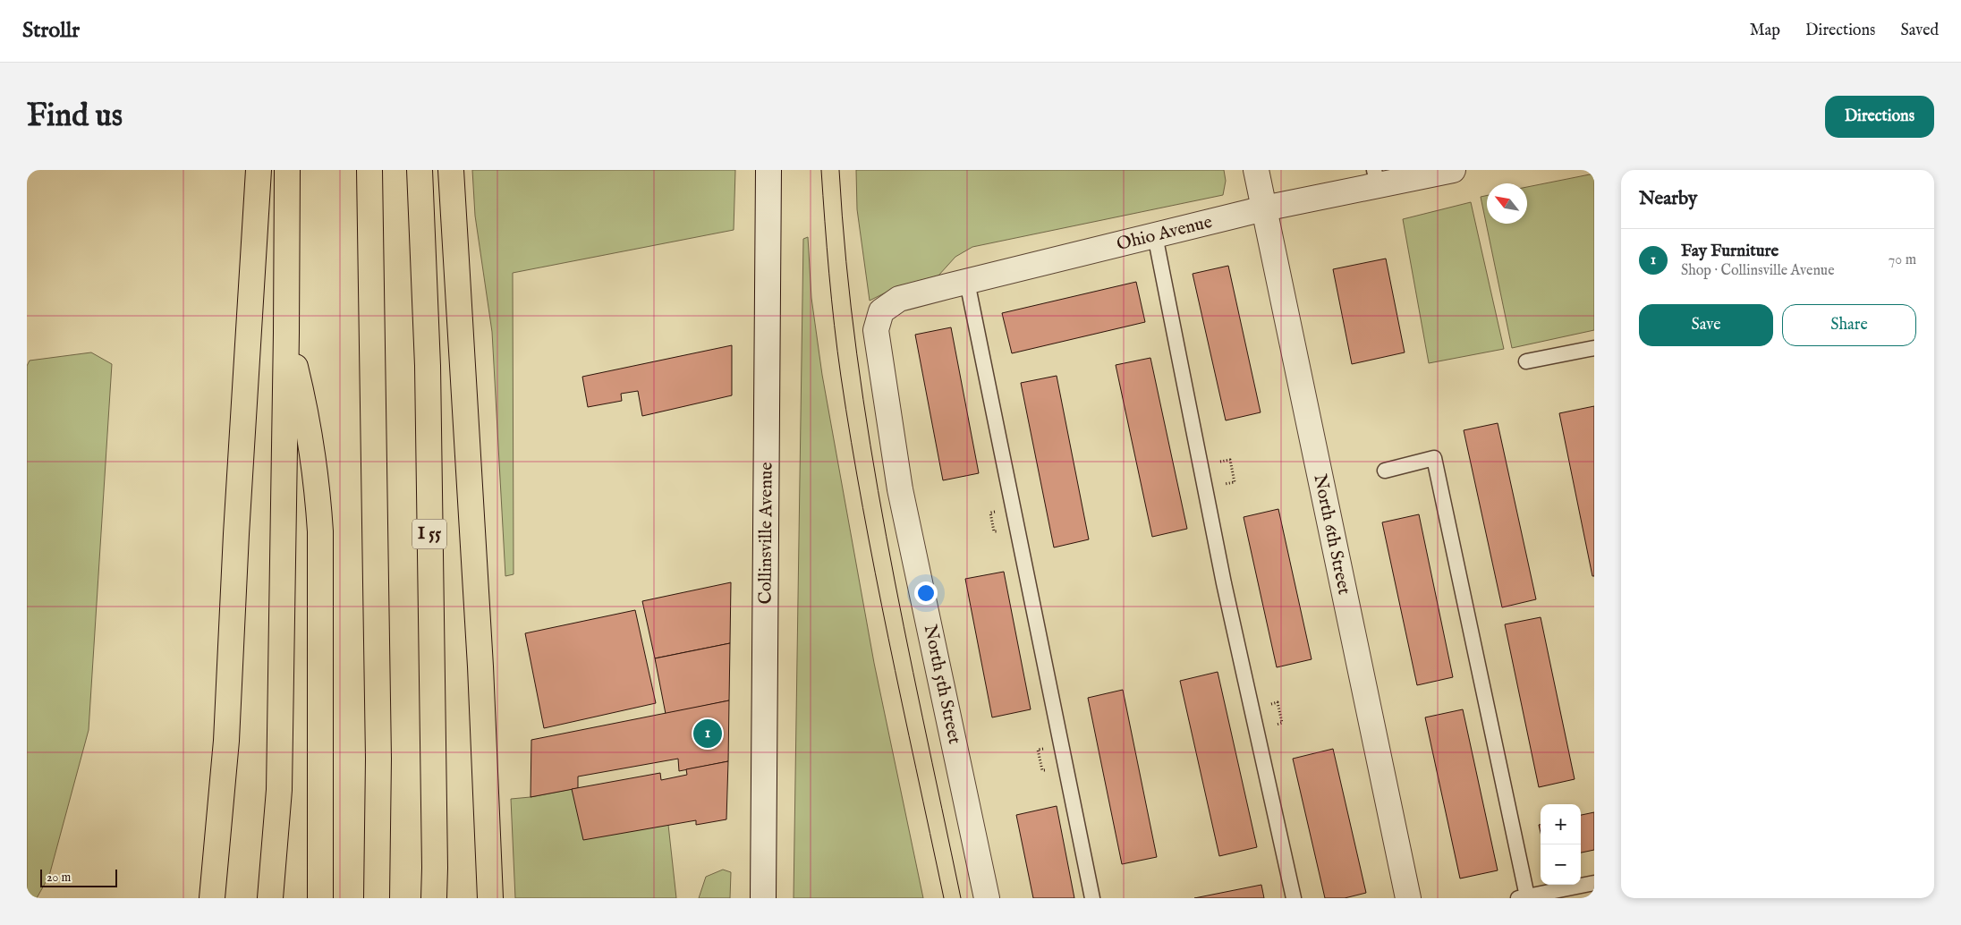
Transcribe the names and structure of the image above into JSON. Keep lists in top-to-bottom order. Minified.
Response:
{"streets":{"highway":["I 55"],"street":["Ohio Avenue","Collinsville Avenue","North 6th Street","North 5th Street"]},"crossings":[["Ohio Avenue","North 6th Street"],["Ohio Avenue","North 5th Street"]],"scale_bar":"20 m","north":"top left","page":{"header":"Strollr","nav":["Map","Directions","Saved"],"buttons":["Directions",["Save","Share"]],"title":"Find us","heading":"Nearby","list":[{"mark":"1","name":"Fay Furniture","note":"Shop · Collinsville Avenue","value":"70 m"}],"pins":"1","map_buttons":["+","−"],"scale":"20 m"}}
